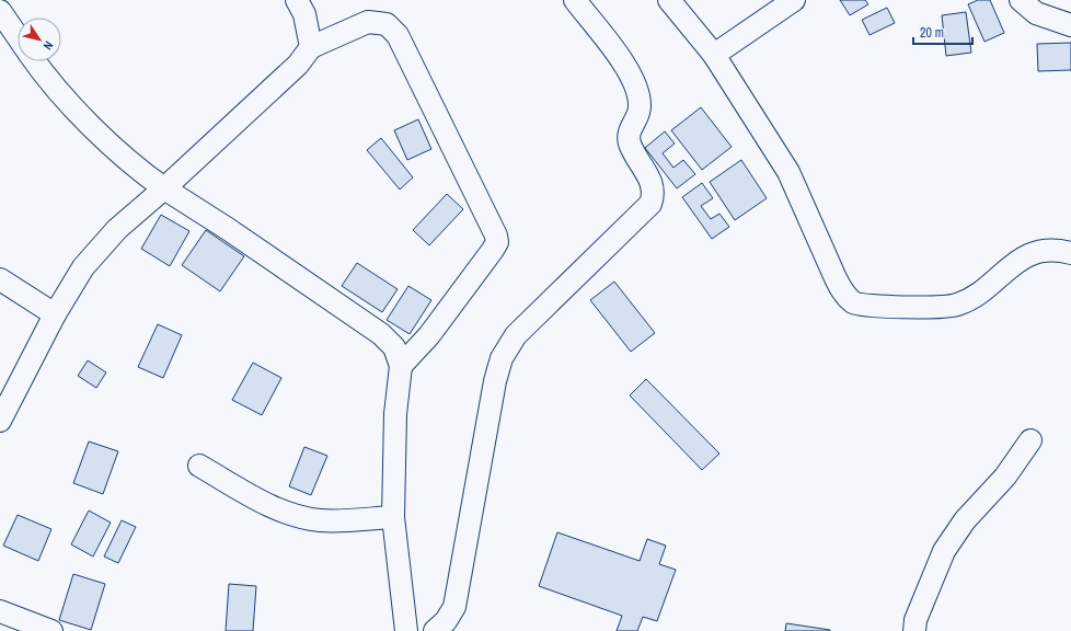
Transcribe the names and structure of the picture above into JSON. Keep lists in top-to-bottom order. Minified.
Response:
{"scale_bar":"20 m","north":"bottom right"}
